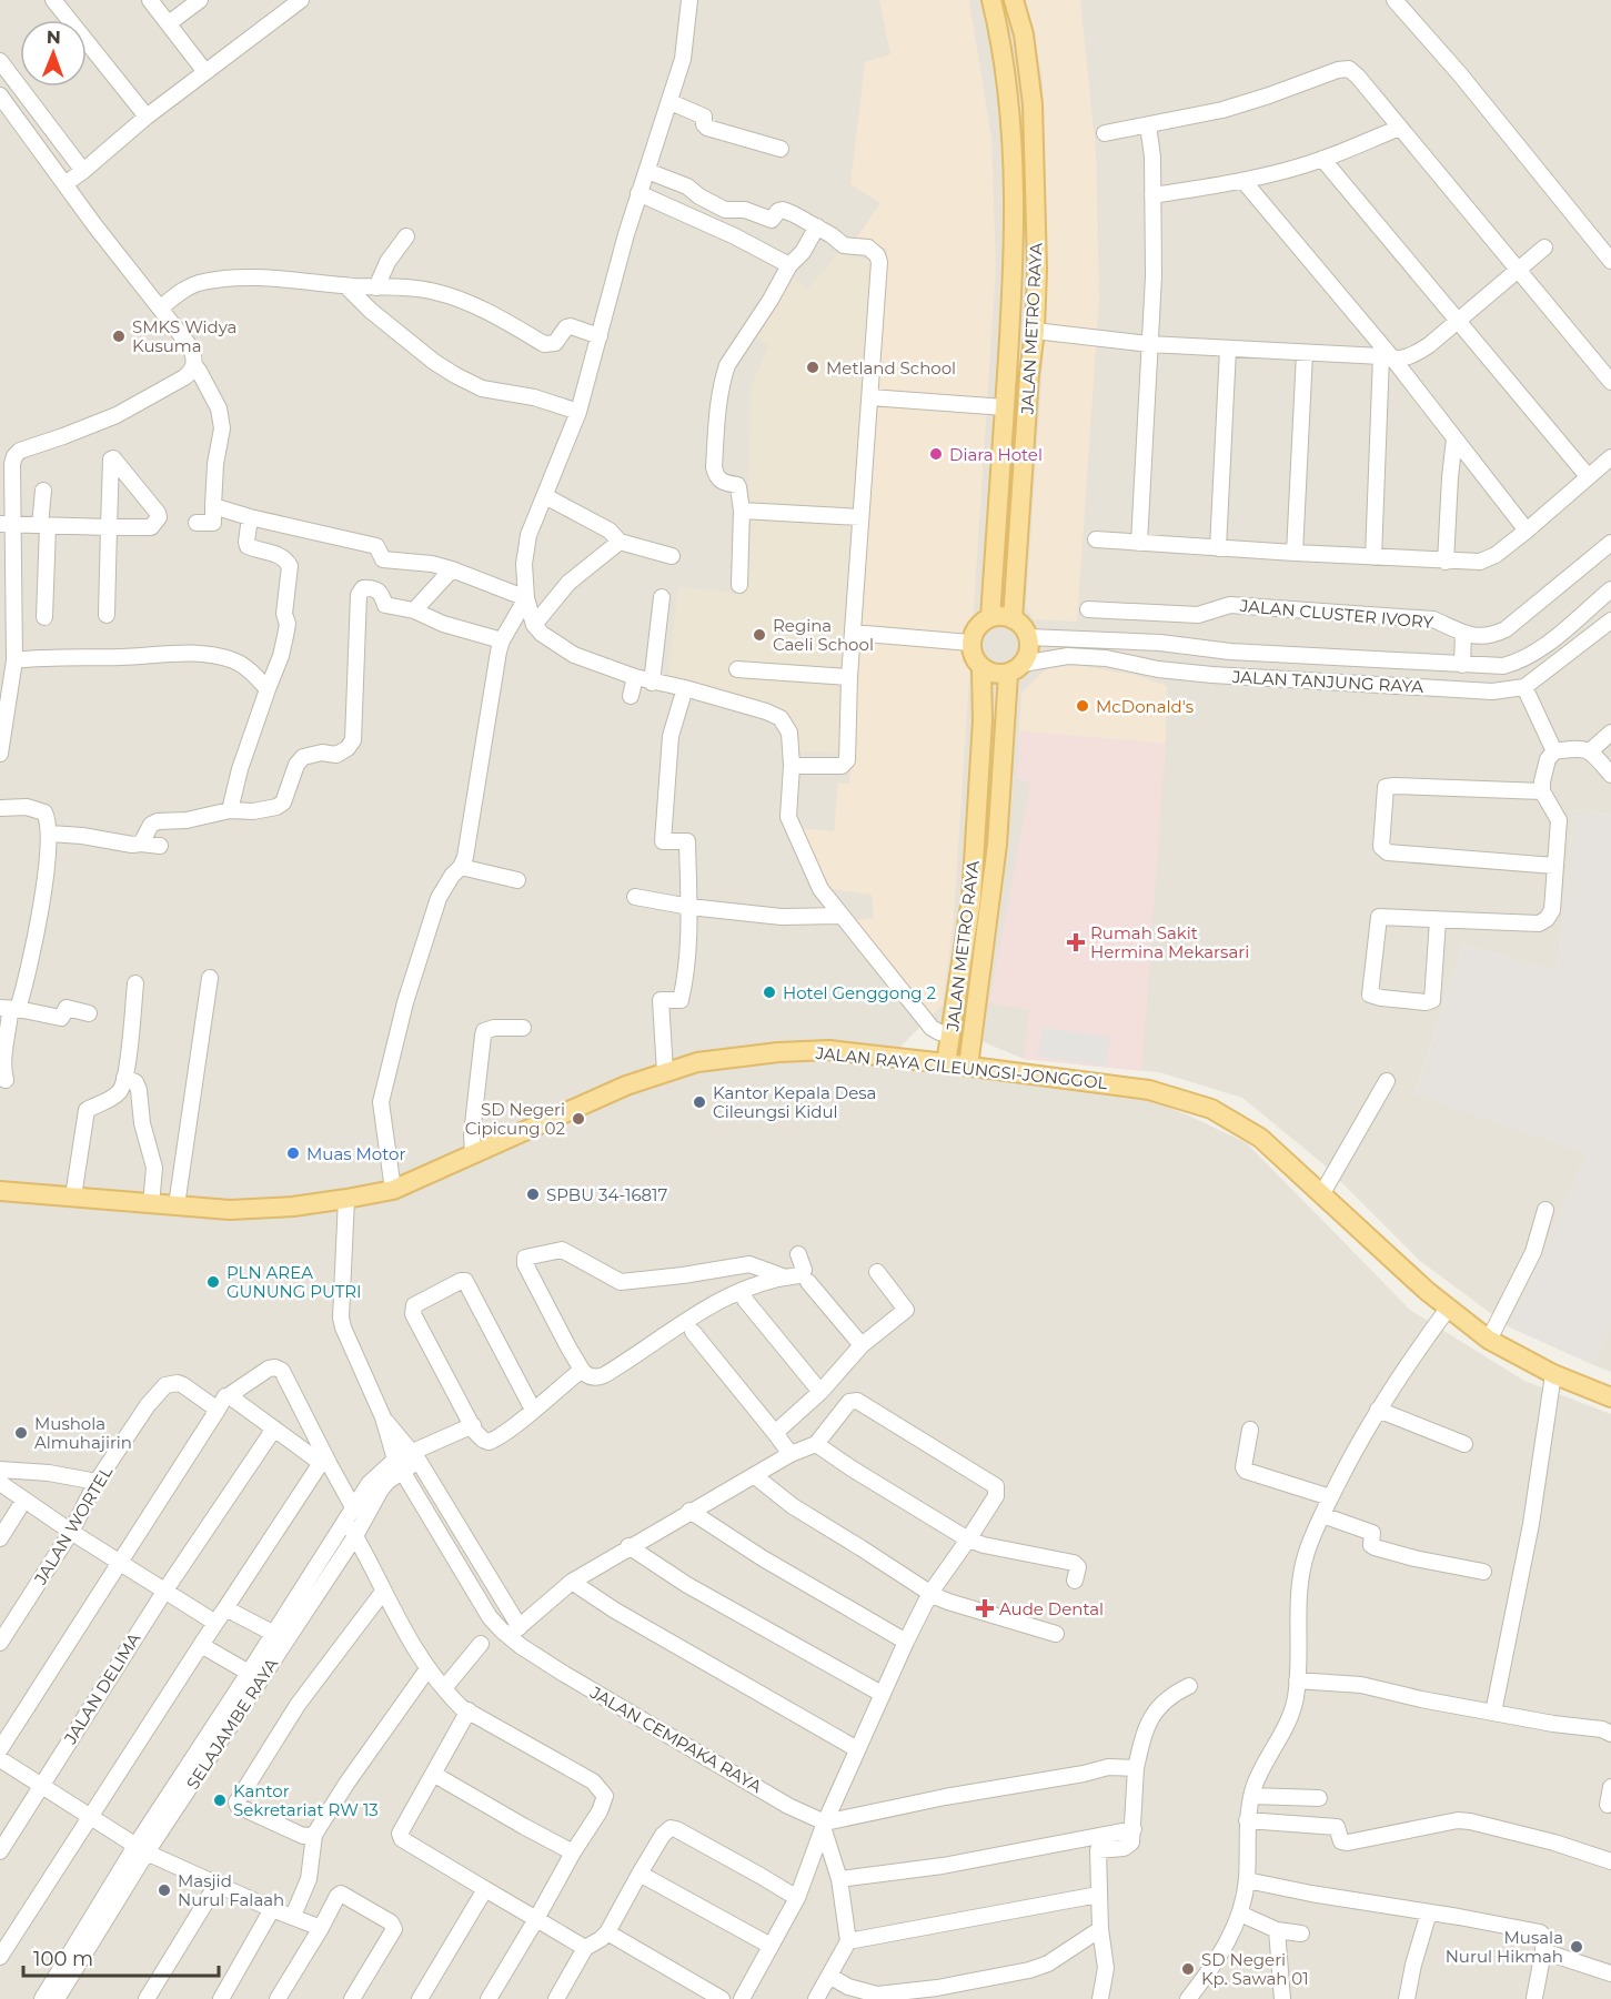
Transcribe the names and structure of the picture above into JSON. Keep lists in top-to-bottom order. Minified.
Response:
{"streets":{"main road":["JALAN METRO RAYA","JALAN RAYA CILEUNGSI-JONGGOL"],"street":["JALAN CLUSTER IVORY","JALAN TANJUNG RAYA","JALAN WORTEL","JALAN DELIMA","SELAJAMBE RAYA","JALAN CEMPAKA RAYA"]},"crossings":[["JALAN METRO RAYA","JALAN TANJUNG RAYA"],["JALAN METRO RAYA","JALAN RAYA CILEUNGSI-JONGGOL"]],"places":{"other":["SMKS Widya Kusuma","Metland School","Diara Hotel","Regina Caeli School","McDonald's","Hotel Genggong 2","Kantor Kepala Desa Cileungsi Kidul","SD Negeri Cipicung 02","Muas Motor","SPBU 34-16817","PLN AREA GUNUNG PUTRI","Mushola Almuhajirin","Kantor Sekretariat RW 13","Masjid Nurul Falaah","Musala Nurul Hikmah","SD Negeri Kp. Sawah 01"],"health":["Rumah Sakit Hermina Mekarsari","Aude Dental"]},"scale_bar":"100 m","north":"top"}
